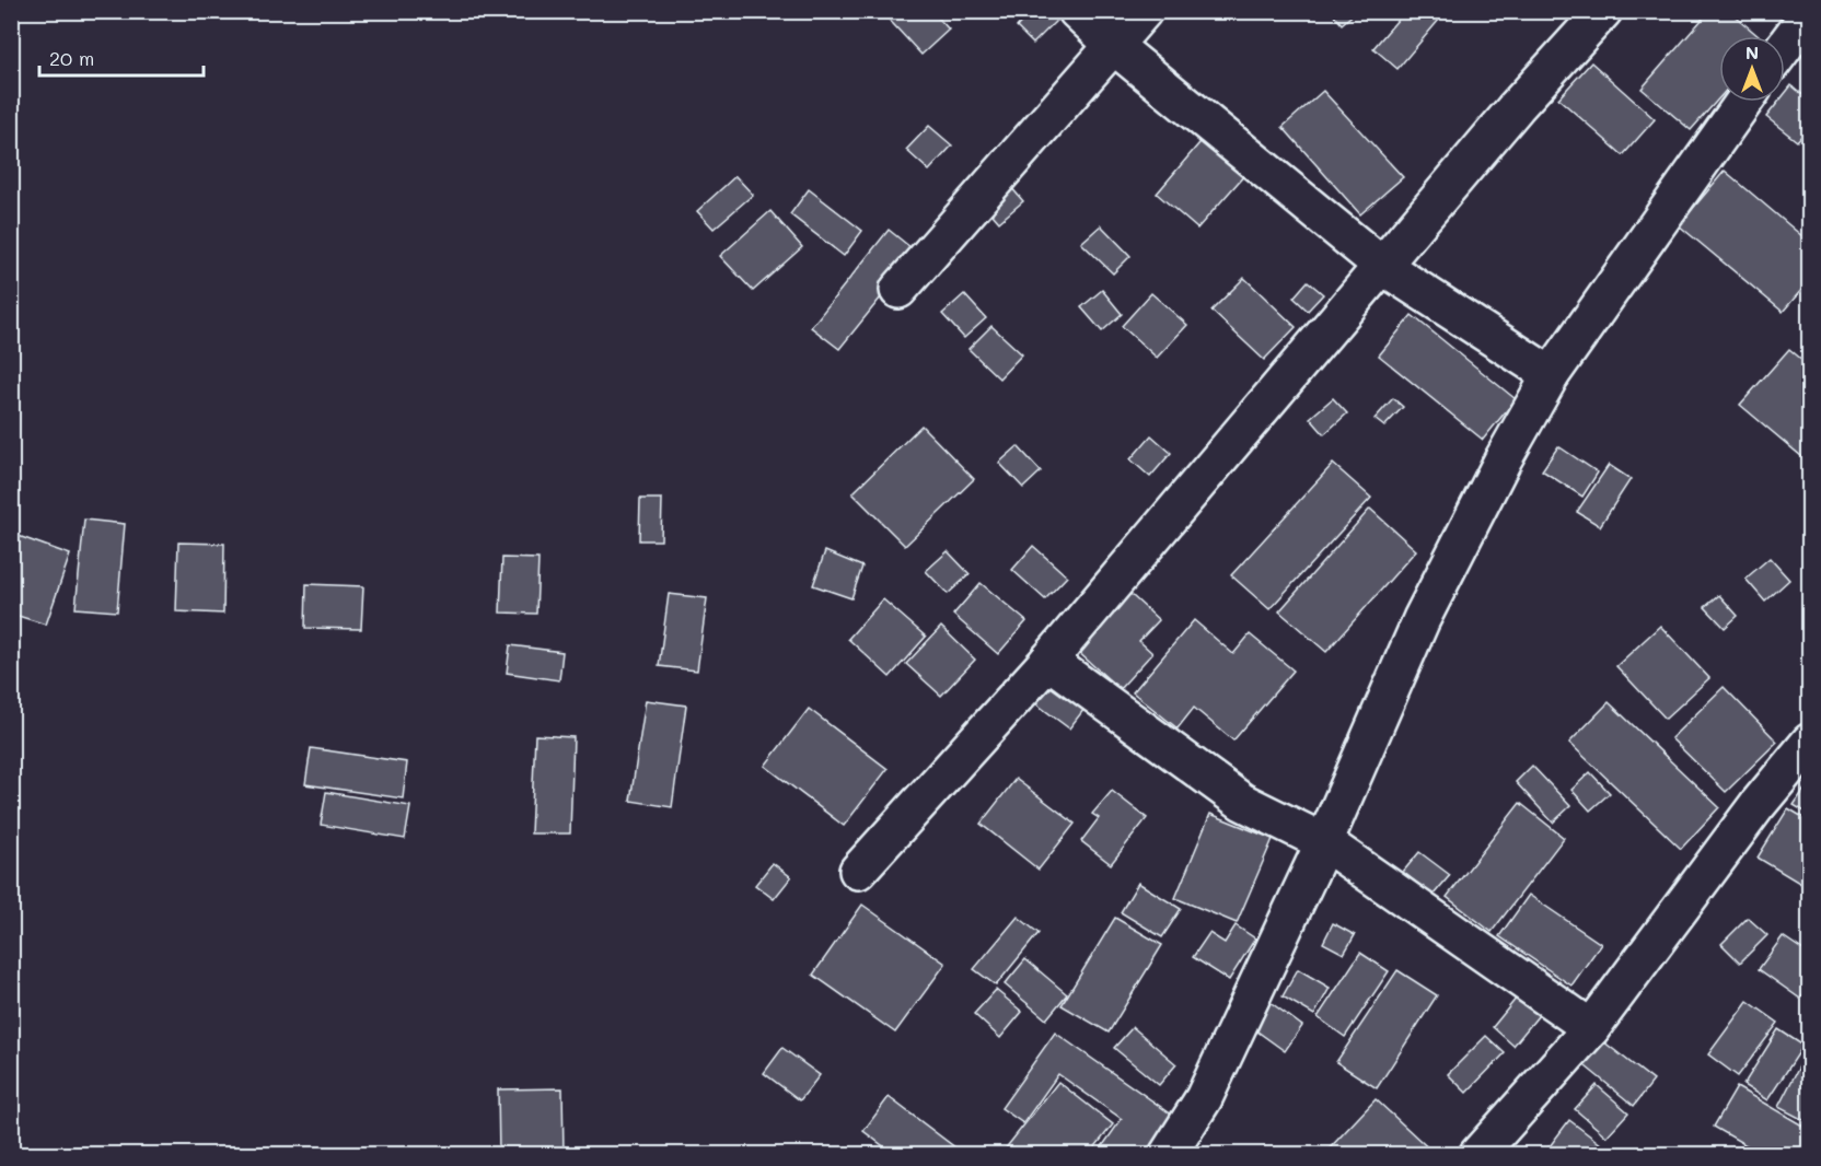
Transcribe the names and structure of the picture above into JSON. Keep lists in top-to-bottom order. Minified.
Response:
{"scale_bar":"20 m","north":"top"}
